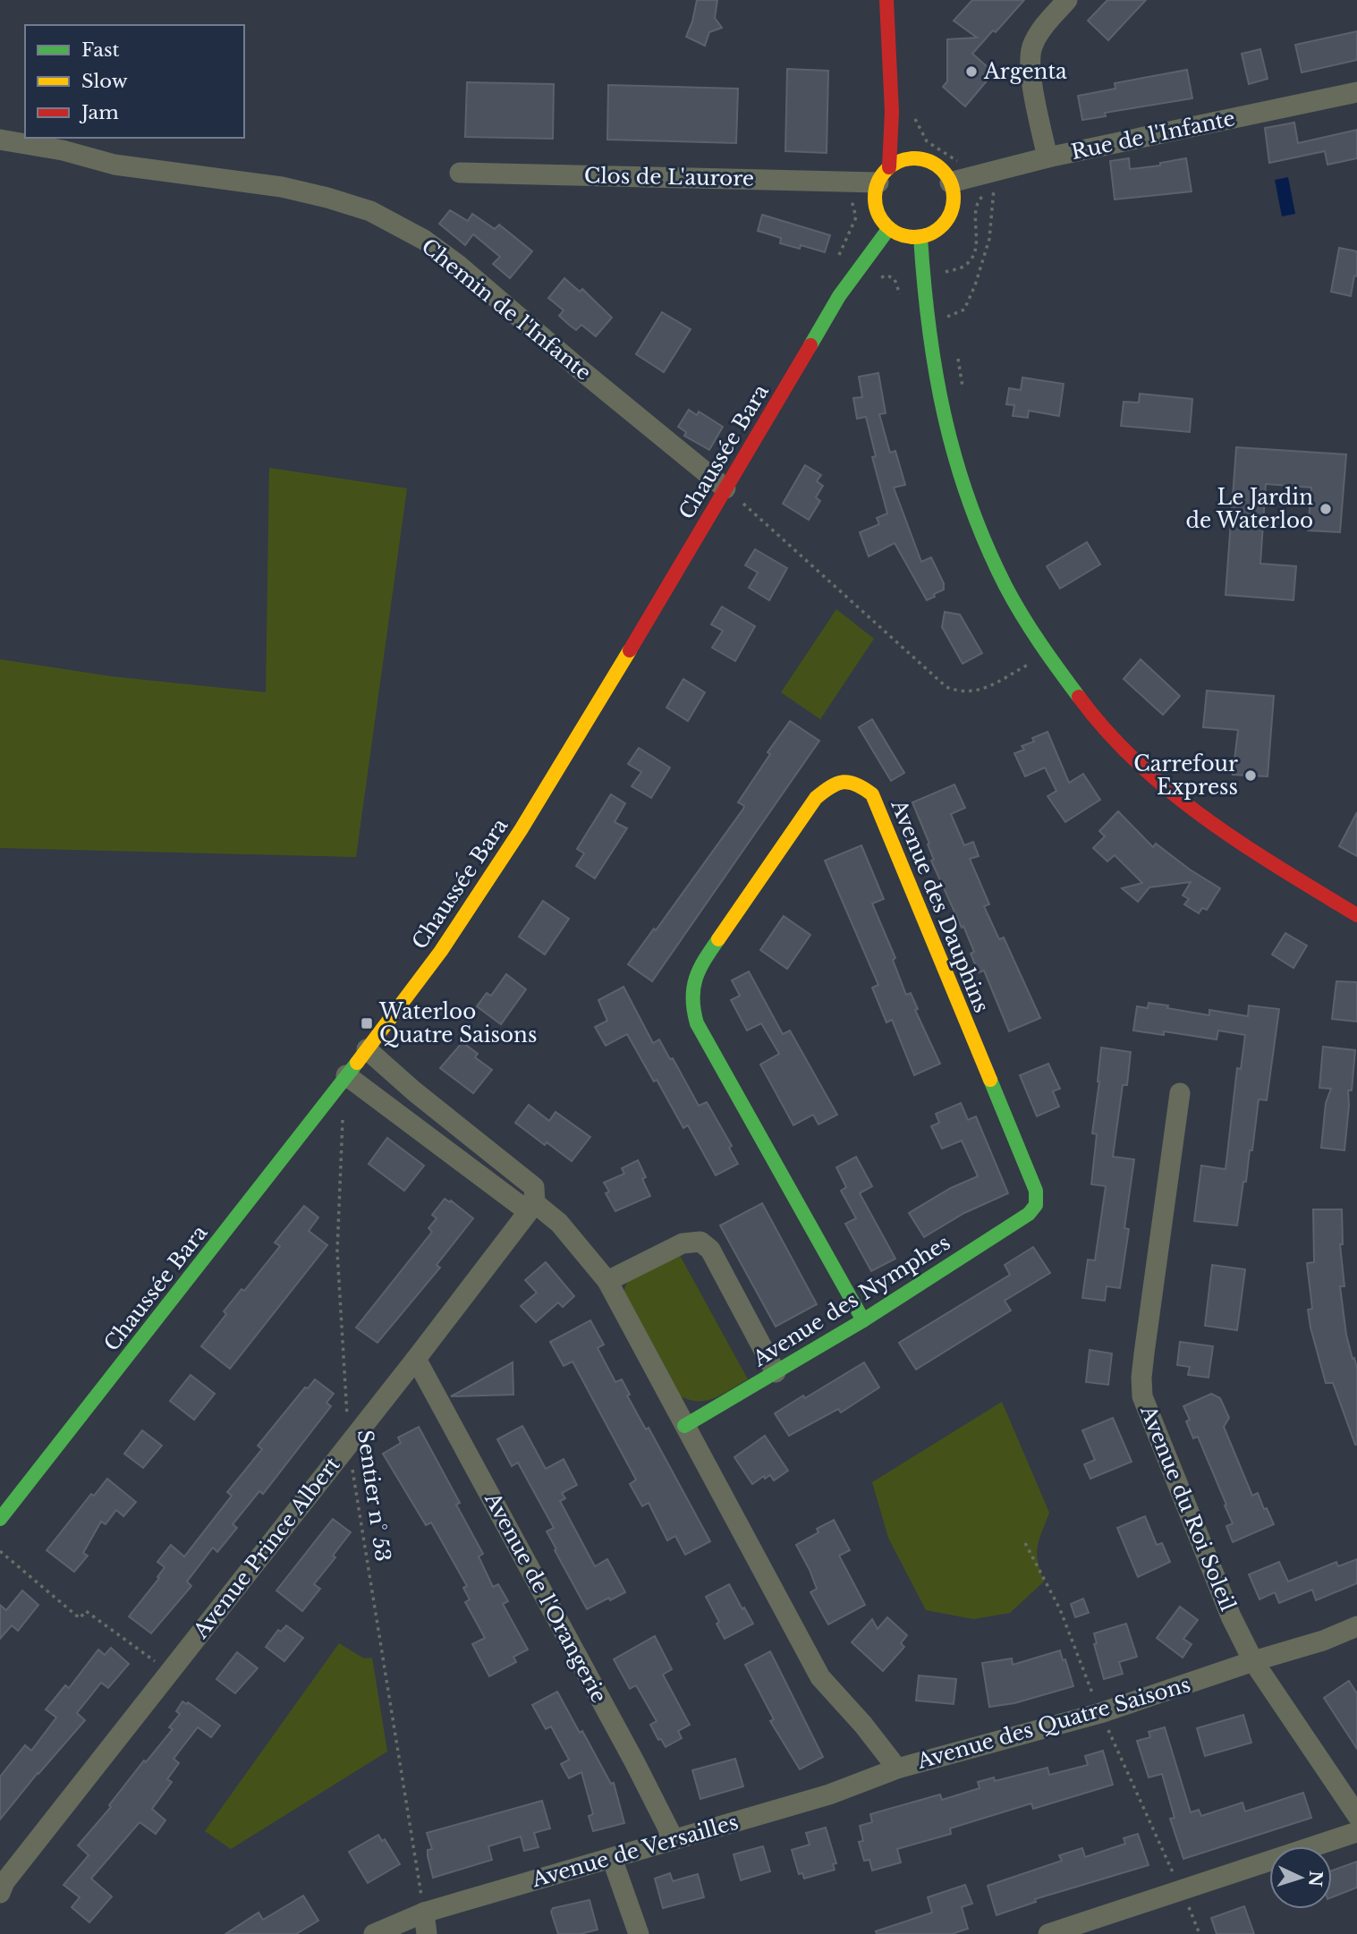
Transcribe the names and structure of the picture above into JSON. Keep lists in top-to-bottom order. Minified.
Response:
{"streets":{"main road":["Chaussée Bara","Avenue des Dauphins","Avenue des Nymphes"],"street":["Rue de l'Infante","Clos de L'aurore","Chemin de l'Infante","Avenue du Roi Soleil","Avenue Prince Albert","Avenue de l'Orangerie","Avenue des Quatre Saisons","Avenue de Versailles"],"path":["Sentier n° 53"]},"crossings":[["Rue de l'Infante","Clos de L'aurore"],["Rue de l'Infante","Chaussée Bara"],["Clos de L'aurore","Chaussée Bara"],["Chemin de l'Infante","Chaussée Bara"],["Chaussée Bara","Avenue des Quatre Saisons"],["Avenue des Dauphins","Avenue des Nymphes"],["Avenue des Nymphes","Avenue des Quatre Saisons"],["Sentier n° 53","Avenue Prince Albert"],["Sentier n° 53","Avenue de Versailles"],["Avenue du Roi Soleil","Avenue des Quatre Saisons"],["Avenue Prince Albert","Avenue de l'Orangerie"],["Avenue Prince Albert","Avenue des Quatre Saisons"],["Avenue de l'Orangerie","Avenue de Versailles"],["Avenue des Quatre Saisons","Avenue de Versailles"]],"places":{"other":["Argenta","Le Jardin de Waterloo","Carrefour Express"],"transit":["Waterloo Quatre Saisons"]},"legend":["Fast","Slow","Jam"],"north":"right"}
